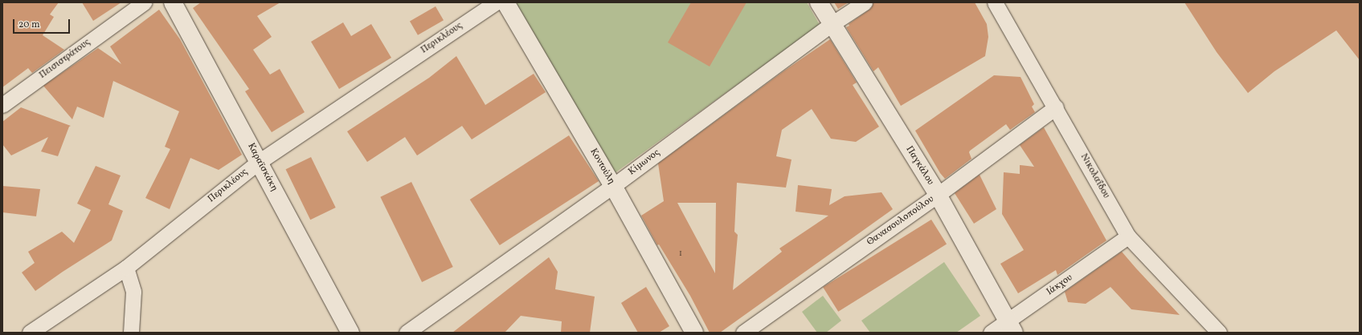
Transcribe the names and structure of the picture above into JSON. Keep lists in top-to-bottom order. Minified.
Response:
{"streets":{"main road":["Παγκάλου","Κοντούλη","Καραϊσκάκη"],"street":["Περικλέους","Πεισιστράτους","Κίμωνος","Νικολαΐδου","Θανασουλοπούλου","Ιάκχου"]},"crossings":[["Περικλέους","Καραϊσκάκη"],["Κίμωνος","Παγκάλου"],["Κίμωνος","Κοντούλη"],["Παγκάλου","Θανασουλοπούλου"],["Παγκάλου","Ιάκχου"],["Νικολαΐδου","Θανασουλοπούλου"],["Νικολαΐδου","Ιάκχου"]],"house_numbers":["1"],"scale_bar":"20 m"}
